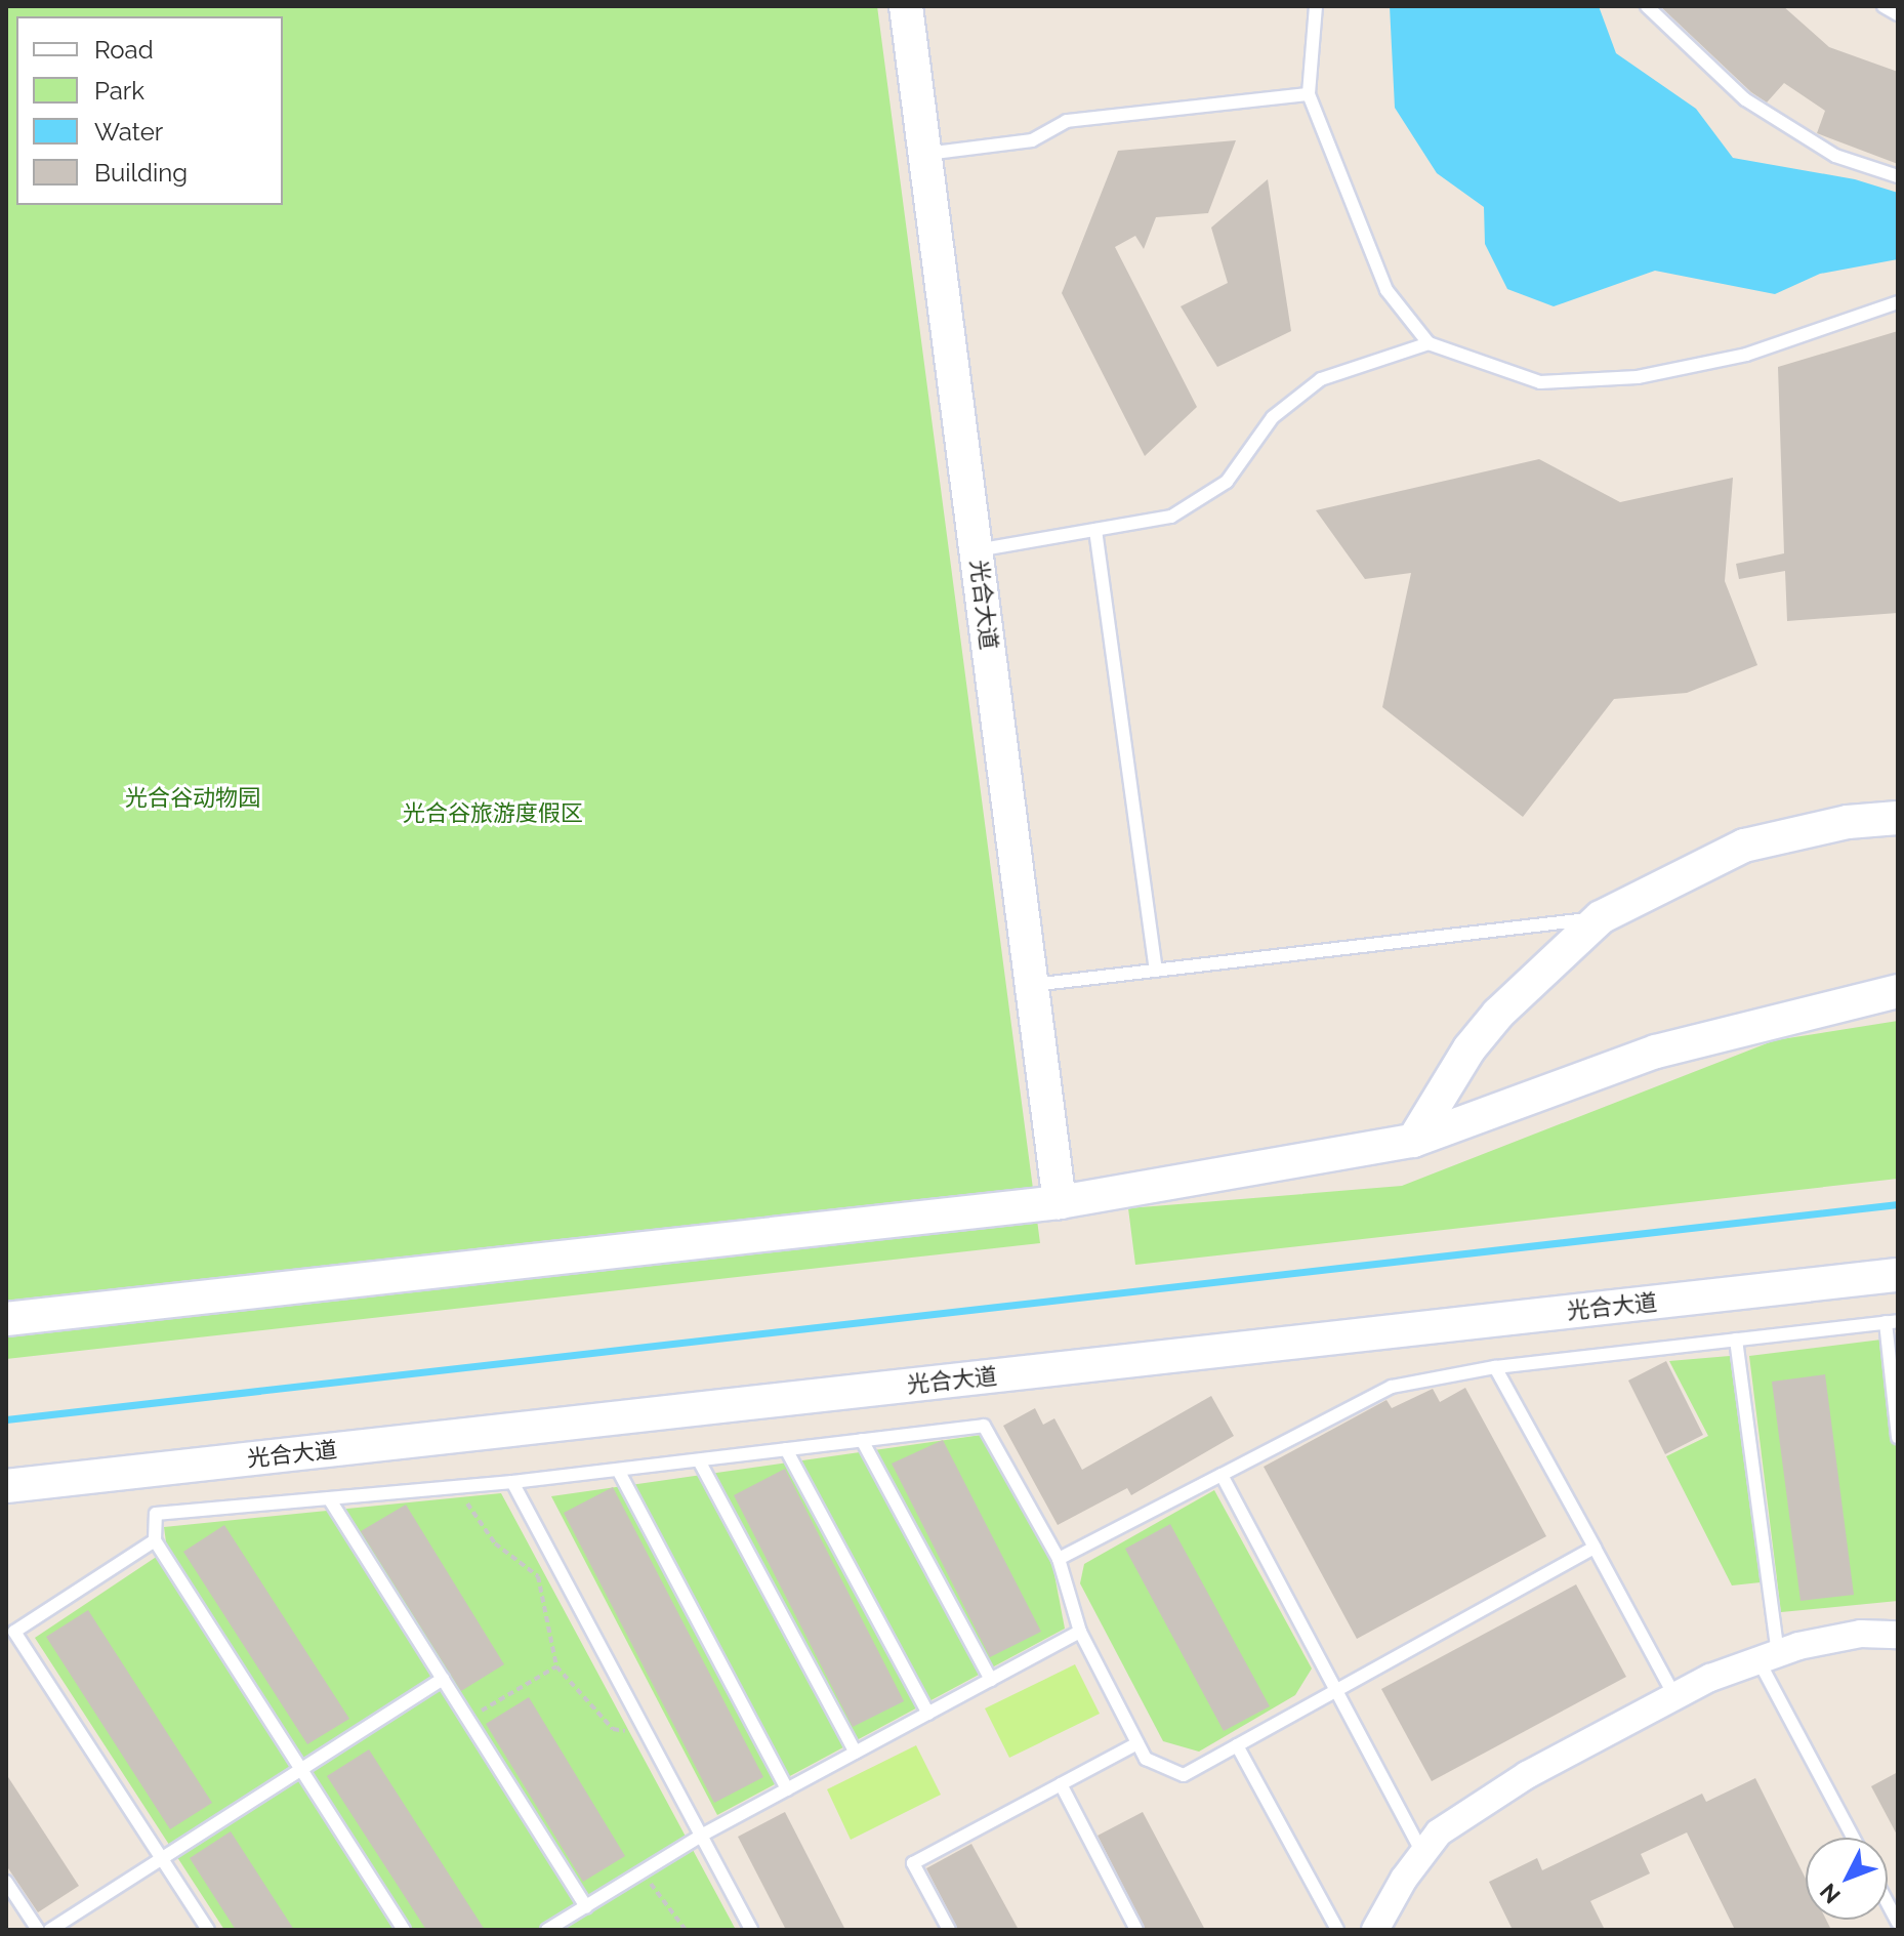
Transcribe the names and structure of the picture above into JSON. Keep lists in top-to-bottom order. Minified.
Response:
{"streets":{"street":["光合大道"]},"parks":["光合谷动物园","光合谷旅游度假区"],"legend":["Road","Park","Water","Building"],"north":"bottom left"}
